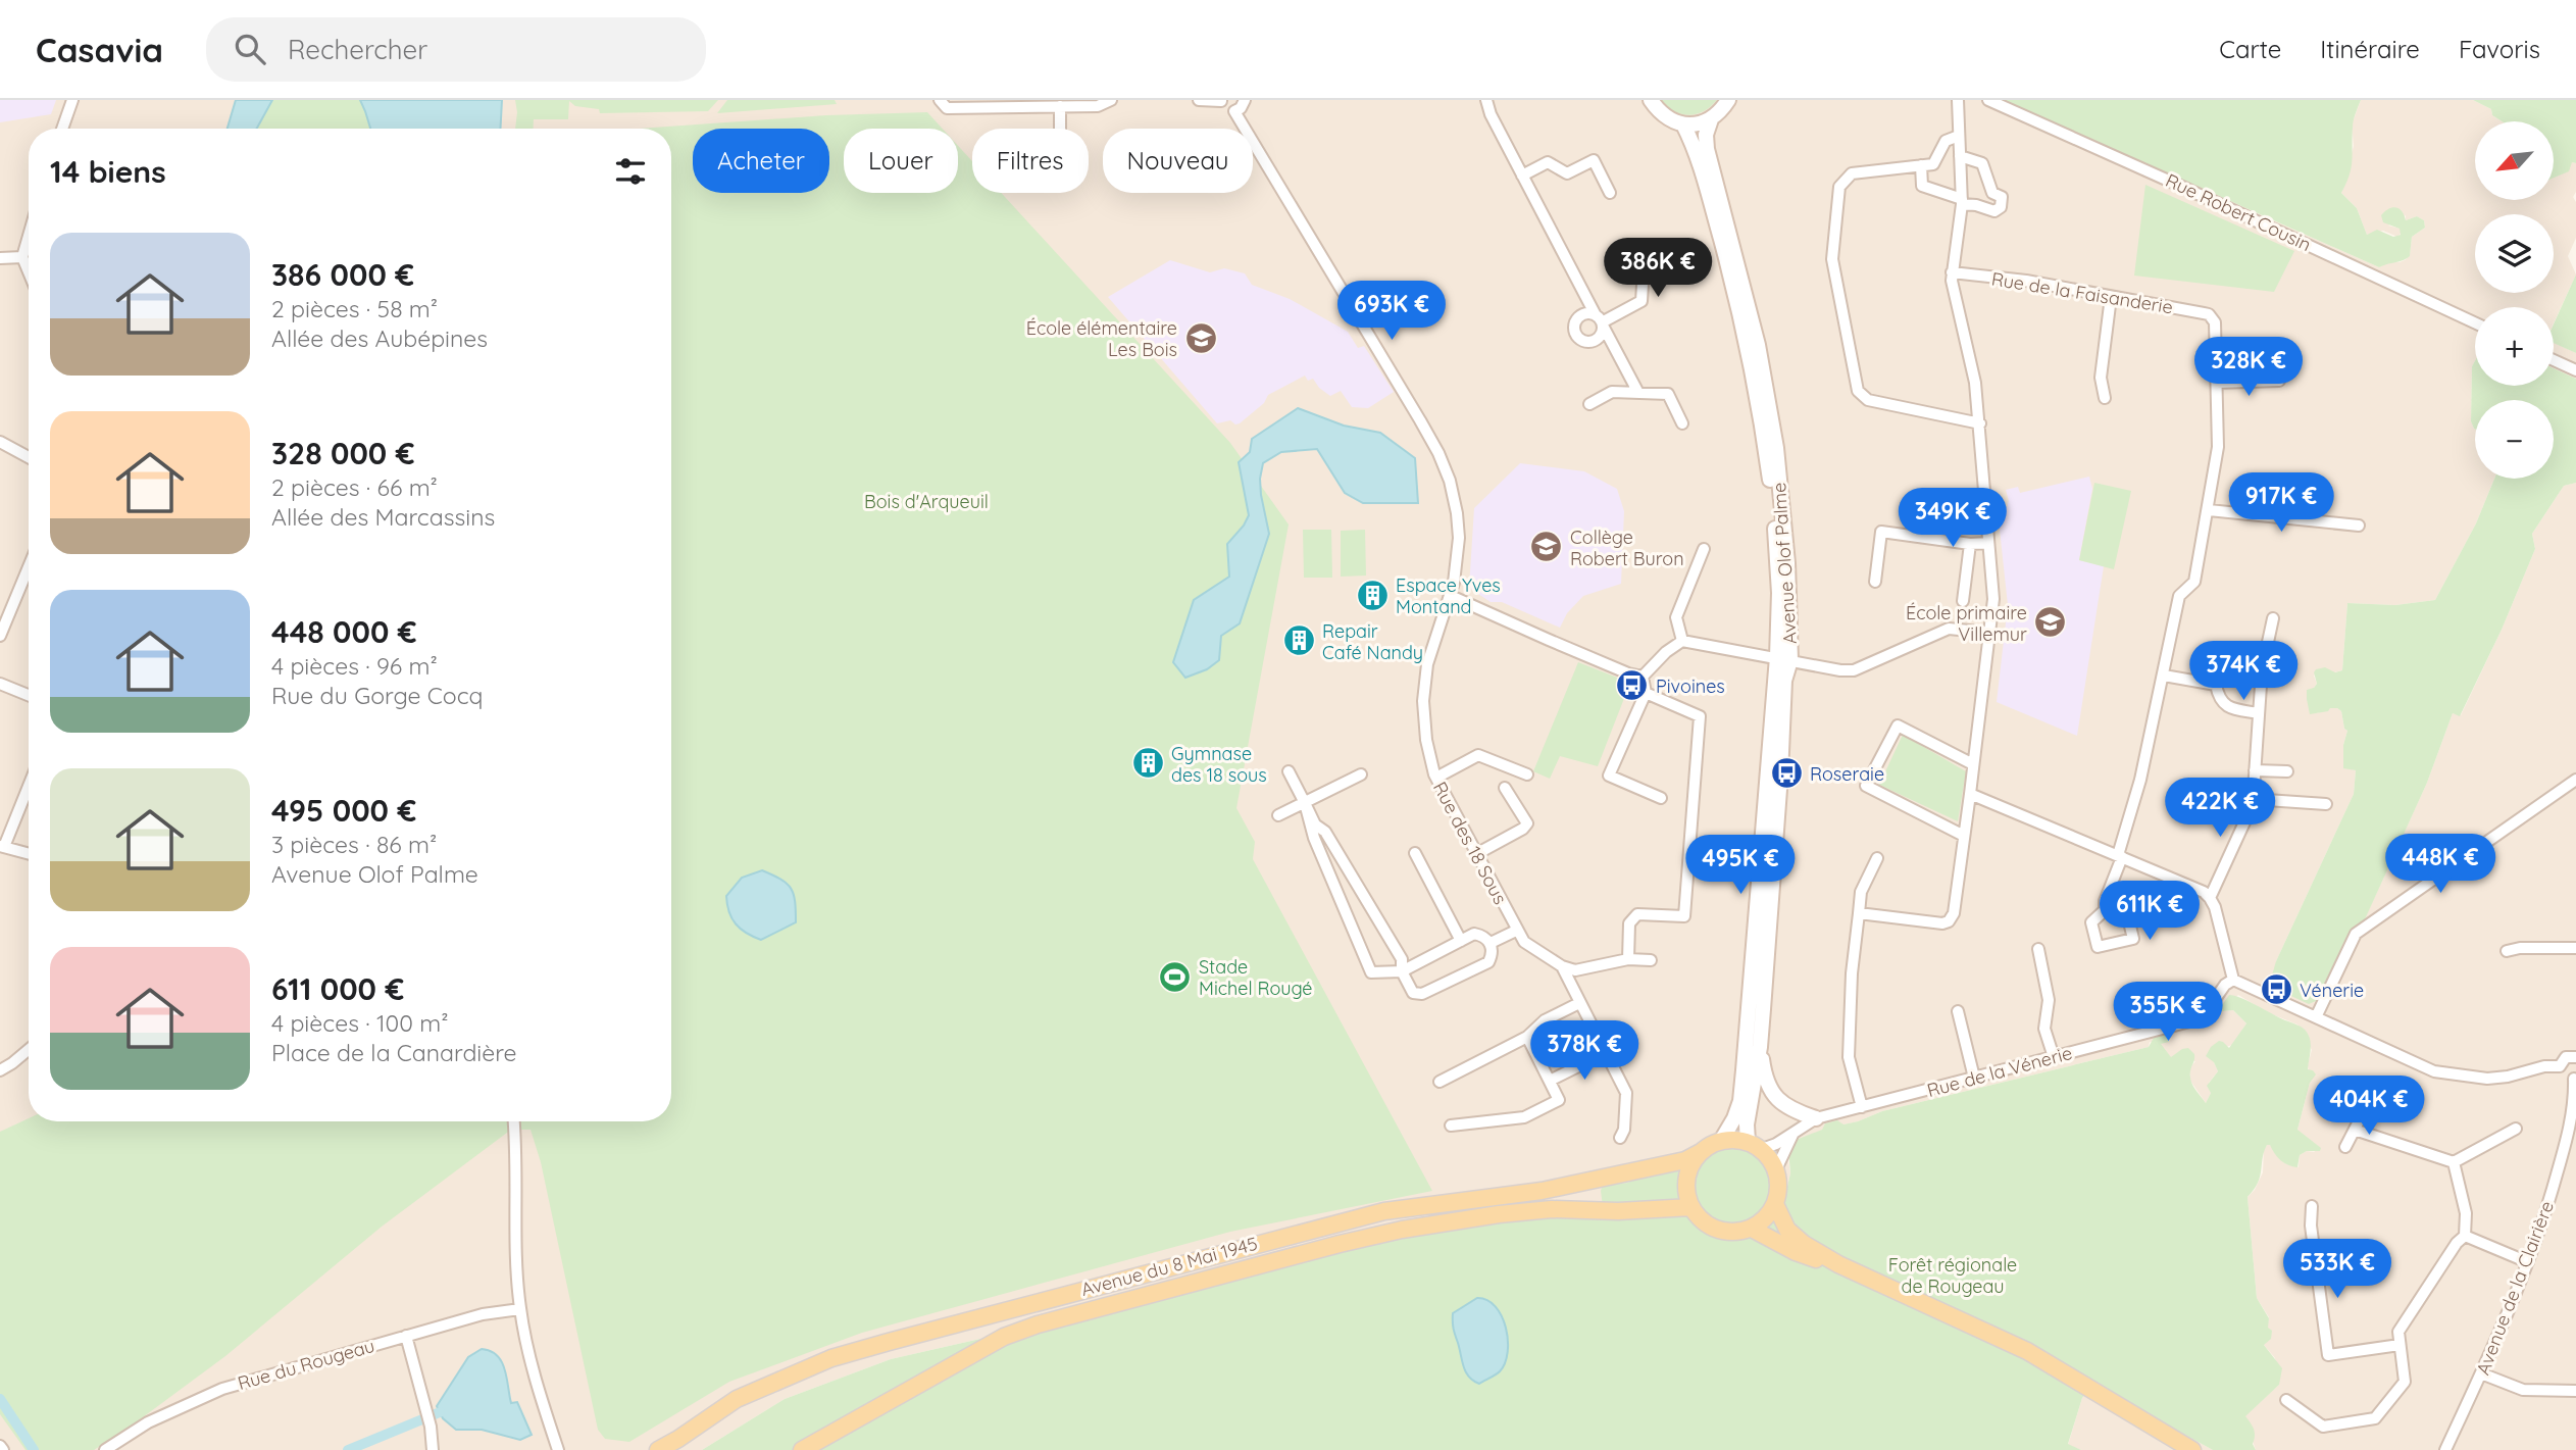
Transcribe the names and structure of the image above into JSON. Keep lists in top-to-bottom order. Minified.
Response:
{"streets":{"main road":["Avenue Olof Palme","Avenue du 8 Mai 1945"],"street":["Rue Robert Cousin","Rue de la Faisanderie","Rue des 18 Sous","Rue de la Vénerie","Avenue de la Clairière","Rue du Rougeau"]},"crossings":[["Avenue Olof Palme","Rue de la Vénerie"],["Avenue Olof Palme","Avenue du 8 Mai 1945"],["Rue de la Vénerie","Avenue du 8 Mai 1945"]],"parks":["Bois d'Arqueuil","Forêt régionale de Rougeau"],"places":{"school or university":["École élémentaire Les Bois","Collège Robert Buron","École primaire Villemur"],"building":["Espace Yves Montand","Repair Café Nandy","Gymnase des 18 sous"],"bus stop":["Pivoines","Roseraie","Vénerie"],"sports":["Stade Michel Rougé"]},"north":"bottom left","page":{"header":"Casavia","search":"Rechercher","nav":["Carte","Itinéraire","Favoris"],"map_buttons":["+","−"],"chip":["Acheter","Louer","Filtres","Nouveau"],"heading":"14 biens","list":[{"name":"386 000 €","note":"2 pièces · 58 m² · Allée des Aubépines"},{"name":"328 000 €","note":"2 pièces · 66 m² · Allée des Marcassins"},{"name":"448 000 €","note":"4 pièces · 96 m² · Rue du Gorge Cocq"},{"name":"495 000 €","note":"3 pièces · 86 m² · Avenue Olof Palme"},{"name":"611 000 €","note":"4 pièces · 100 m² · Place de la Canardière"}],"price":["386K €","693K €","328K €","917K €","349K €","374K €","422K €","448K €","495K €","611K €","355K €","378K €","404K €","533K €"]}}
